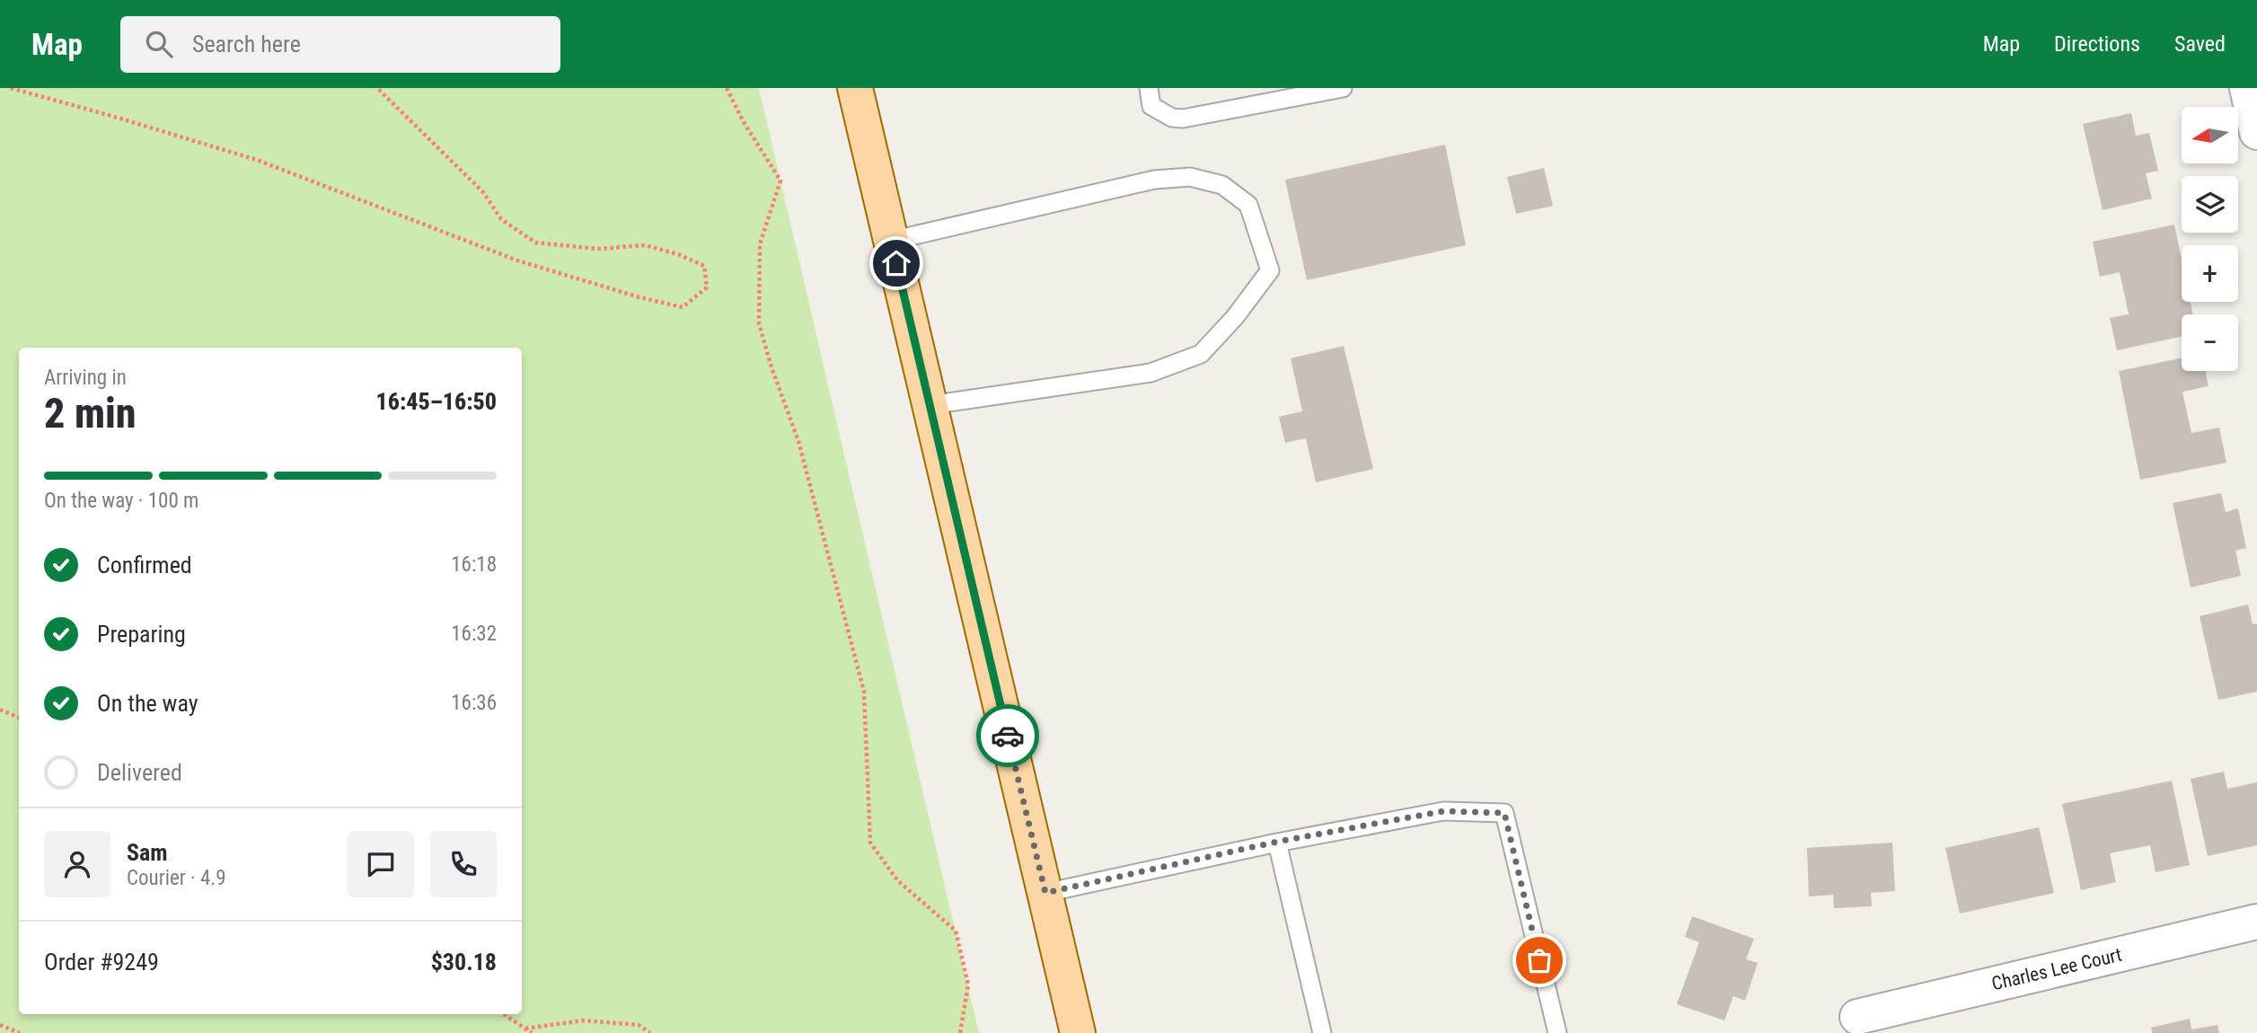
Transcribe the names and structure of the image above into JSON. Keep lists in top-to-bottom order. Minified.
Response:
{"streets":{"street":["Charles Lee Court"]},"north":"left","page":{"header":"Map","search":"Search here","nav":["Map","Directions","Saved"],"map_buttons":["+","−"],"heading":["2 min","Arriving in","16:45–16:50"],"panel":["Sam","Courier · 4.9","Order #9249","$30.18"],"bar":"On the way · 100 m","list":[["Confirmed","16:18"],["Preparing","16:32"],["On the way","16:36"],"Delivered"]}}
